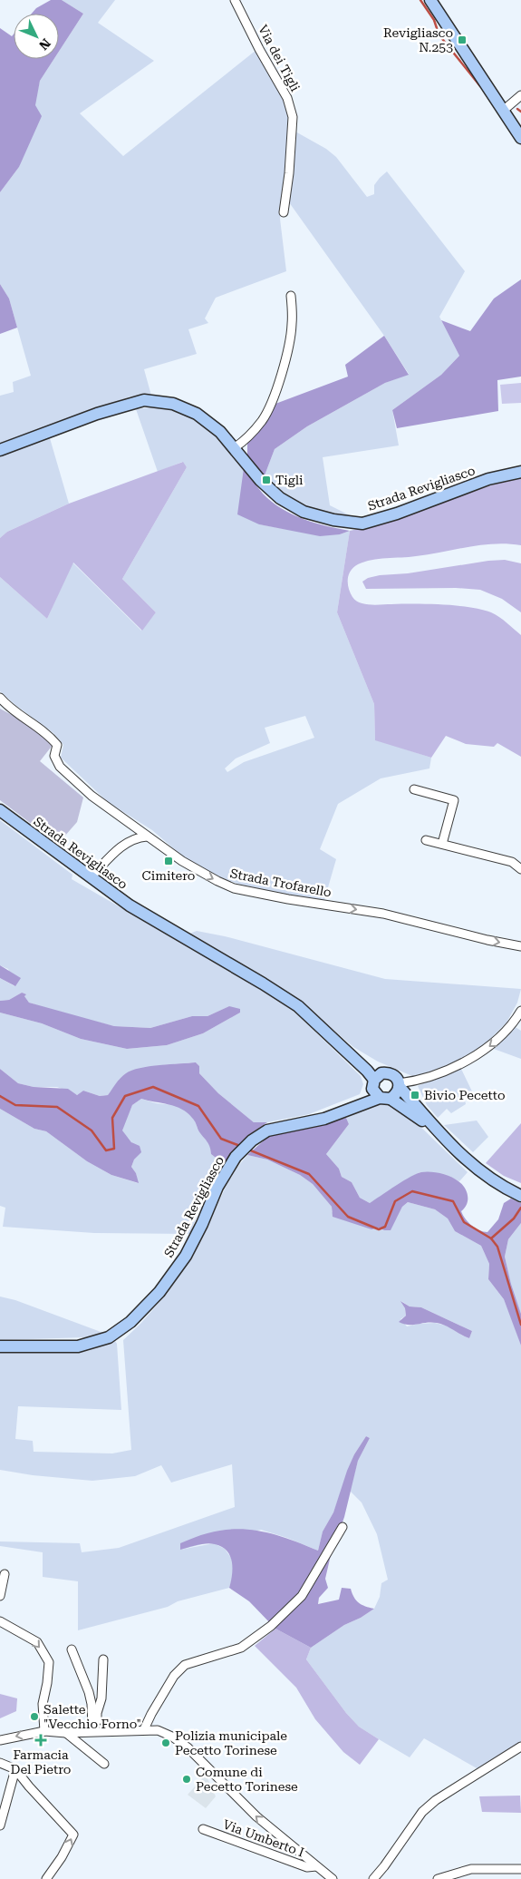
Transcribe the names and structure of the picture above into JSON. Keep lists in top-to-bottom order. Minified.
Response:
{"streets":{"street":["Via dei Tigli","Strada Revigliasco","Strada Trofarello","Via Umberto I"]},"one_way":["Strada Trofarello"],"places":{"transit":["Revigliasco N.253","Tigli","Cimitero","Bivio Pecetto"],"other":["Salette \"Vecchio Forno\"","Polizia municipale Pecetto Torinese","Comune di Pecetto Torinese"],"health":["Farmacia Del Pietro"]},"north":"bottom right"}
